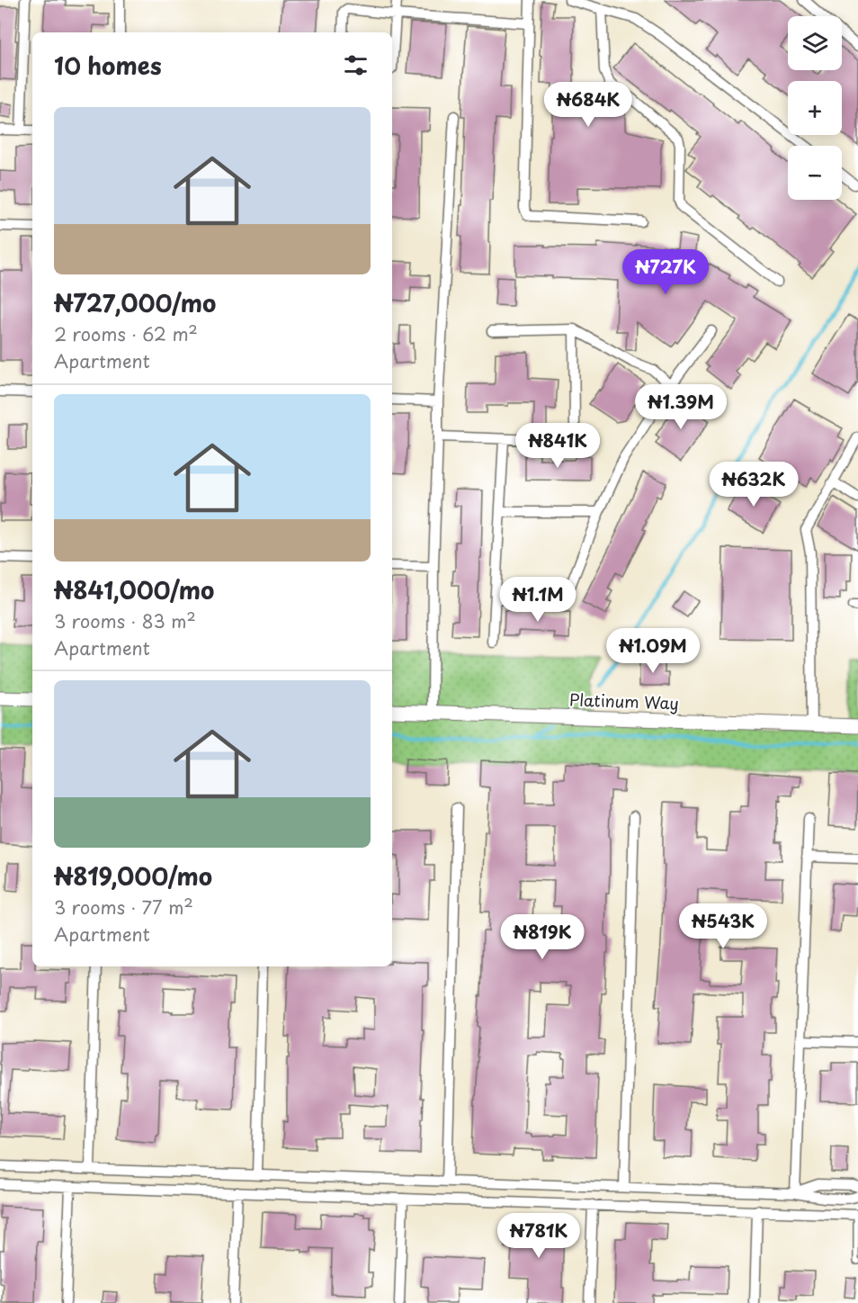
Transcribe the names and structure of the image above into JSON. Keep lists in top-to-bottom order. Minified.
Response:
{"streets":{"street":["Platinum Way"]},"page":{"map_buttons":["+","−"],"heading":"10 homes","price":["₦684K","₦727K","₦1.39M","₦841K","₦632K","₦1.1M","₦1.09M","₦543K","₦819K","₦781K"],"list":[{"name":"₦727,000/mo","note":"2 rooms · 62 m² · Apartment"},{"name":"₦841,000/mo","note":"3 rooms · 83 m² · Apartment"},{"name":"₦819,000/mo","note":"3 rooms · 77 m² · Apartment"}]}}
